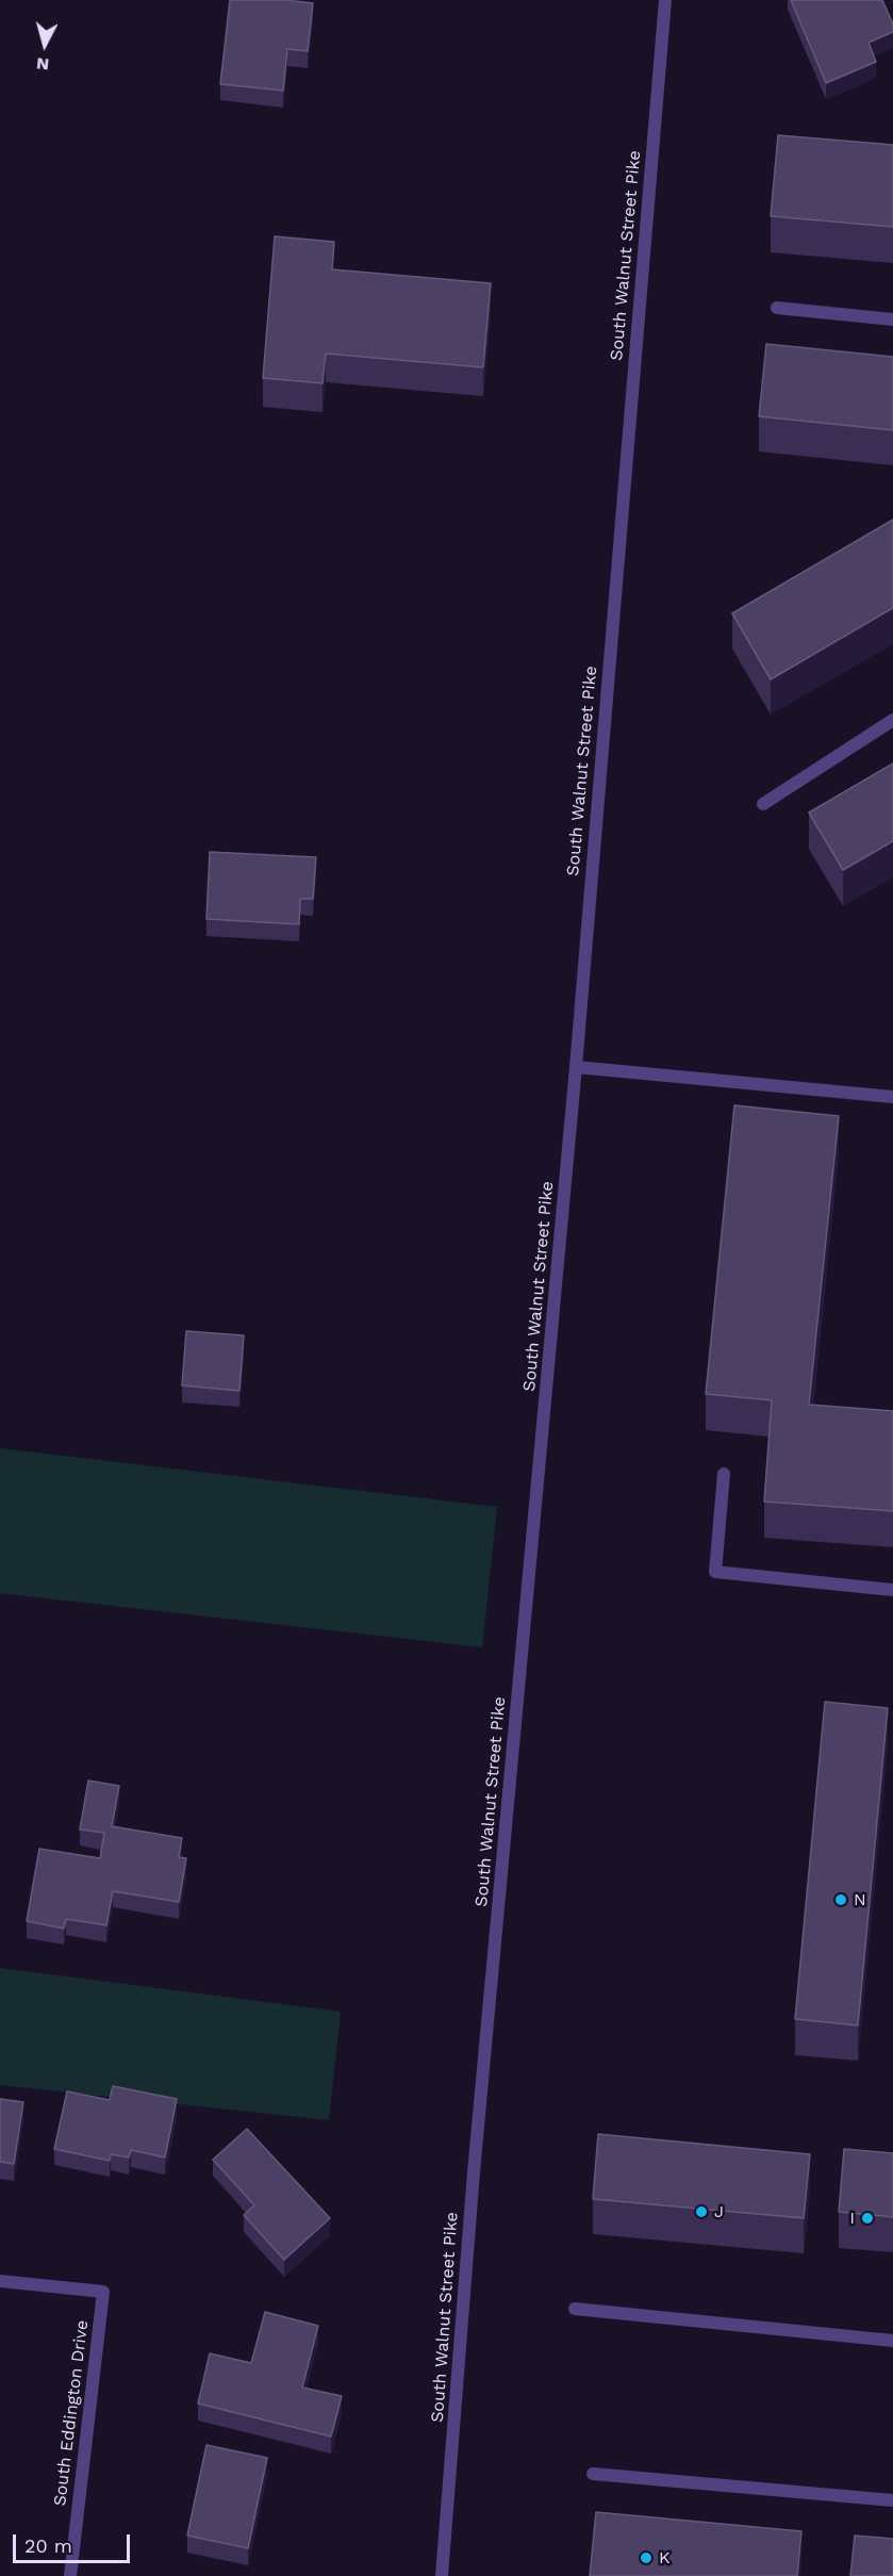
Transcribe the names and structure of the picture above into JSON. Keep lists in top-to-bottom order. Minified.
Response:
{"streets":{"street":["South Walnut Street Pike","South Eddington Drive"]},"places":["N","J","I","K"],"scale_bar":"20 m","north":"bottom"}
